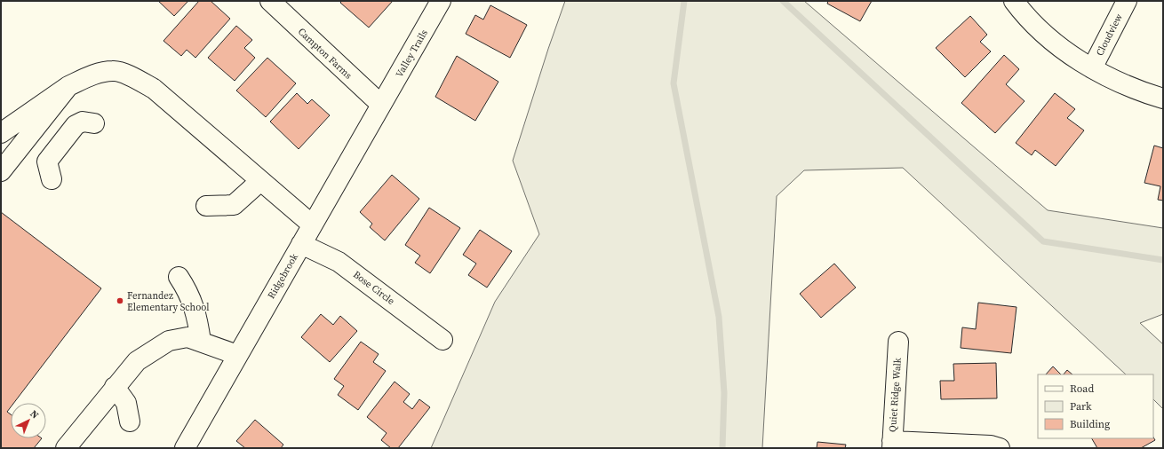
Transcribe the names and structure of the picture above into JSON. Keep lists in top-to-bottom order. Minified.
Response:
{"streets":{"street":["Cloudview","Campton Farms","Valley Trails","Ridgebrook","Bose Circle","Quiet Ridge Walk"]},"crossings":[["Campton Farms","Valley Trails"],["Campton Farms","Ridgebrook"],["Valley Trails","Ridgebrook"],["Ridgebrook","Bose Circle"]],"places":["Fernandez Elementary School"],"legend":["Road","Park","Building"],"north":"top right"}
